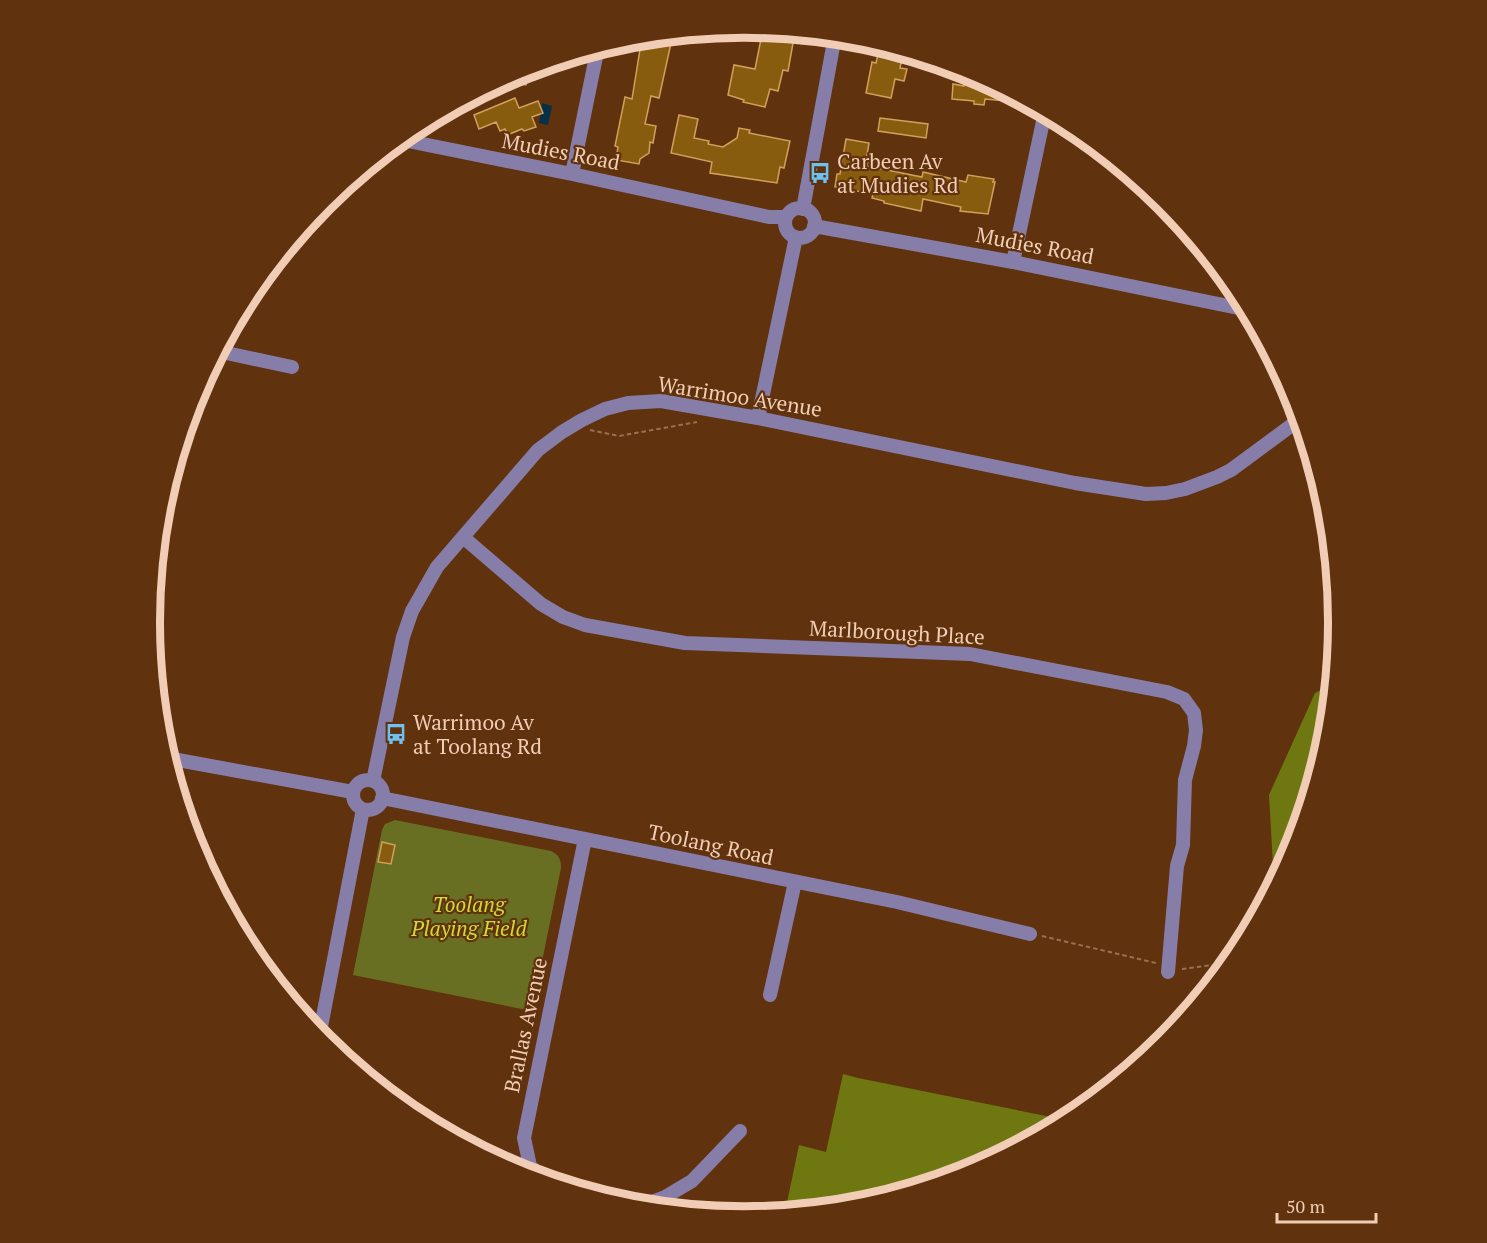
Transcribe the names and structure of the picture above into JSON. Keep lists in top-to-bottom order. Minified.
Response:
{"streets":{"street":["Mudies Road","Warrimoo Avenue","Marlborough Place","Toolang Road","Brallas Avenue"]},"crossings":[["Warrimoo Avenue","Marlborough Place"],["Warrimoo Avenue","Toolang Road"],["Toolang Road","Brallas Avenue"]],"parks":["Toolang Playing Field"],"places":{"bus stop":["Carbeen Av at Mudies Rd","Warrimoo Av at Toolang Rd"]},"scale_bar":"50 m"}
